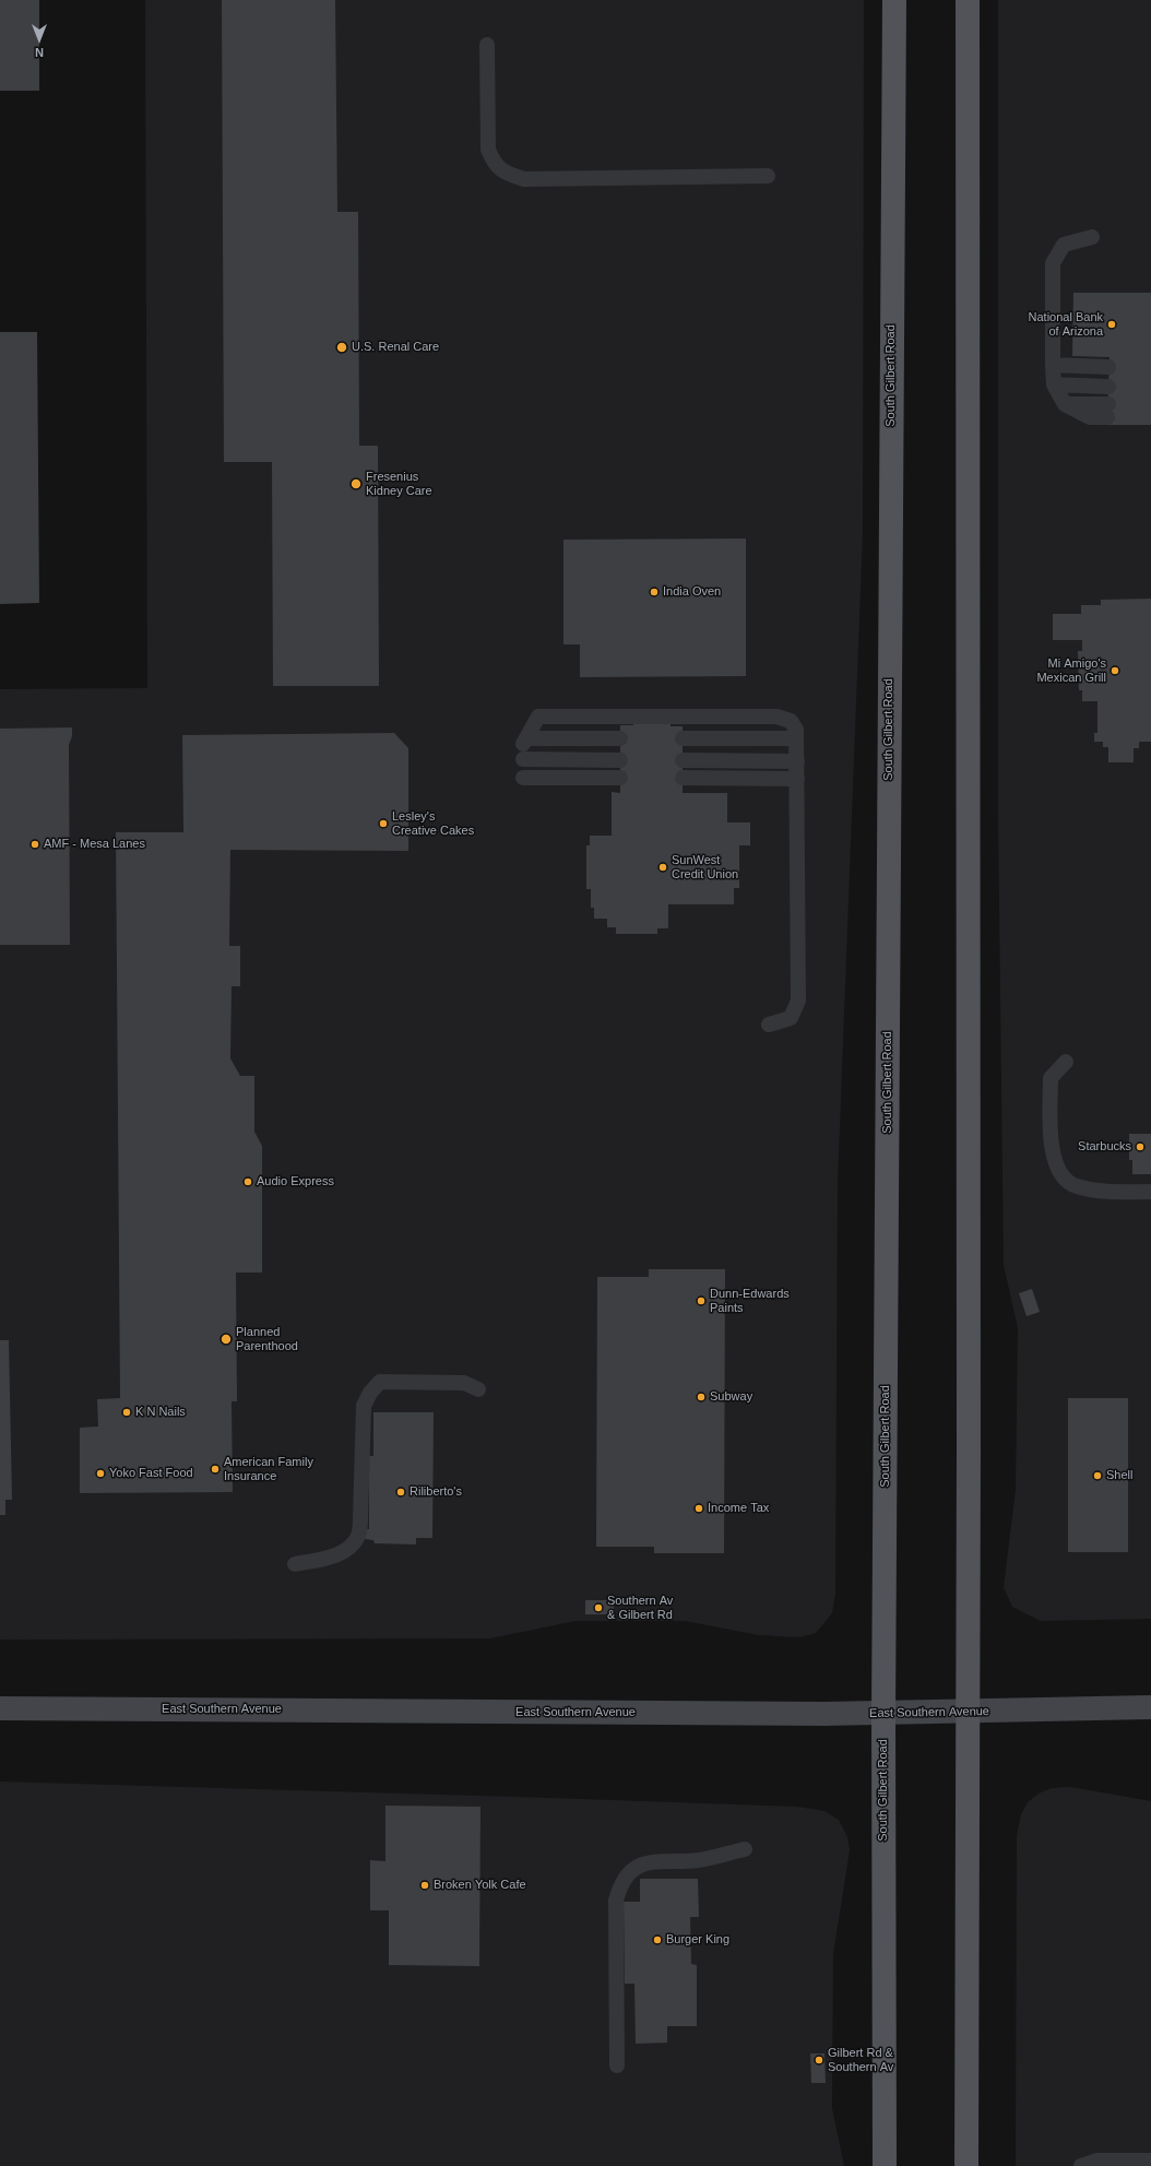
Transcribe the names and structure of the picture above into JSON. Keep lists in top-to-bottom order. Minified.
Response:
{"streets":{"main road":["South Gilbert Road","East Southern Avenue"]},"crossings":[["South Gilbert Road","East Southern Avenue"]],"places":["National Bank of Arizona","U.S. Renal Care","Fresenius Kidney Care","India Oven","Mi Amigo's Mexican Grill","Lesley's Creative Cakes","AMF - Mesa Lanes","SunWest Credit Union","Starbucks","Audio Express","Dunn-Edwards Paints","Planned Parenthood","Subway","K N Nails","American Family Insurance","Yoko Fast Food","Shell","Riliberto's","Income Tax","Southern Av & Gilbert Rd","Broken Yolk Cafe","Burger King","Gilbert Rd & Southern Av"],"north":"bottom"}
